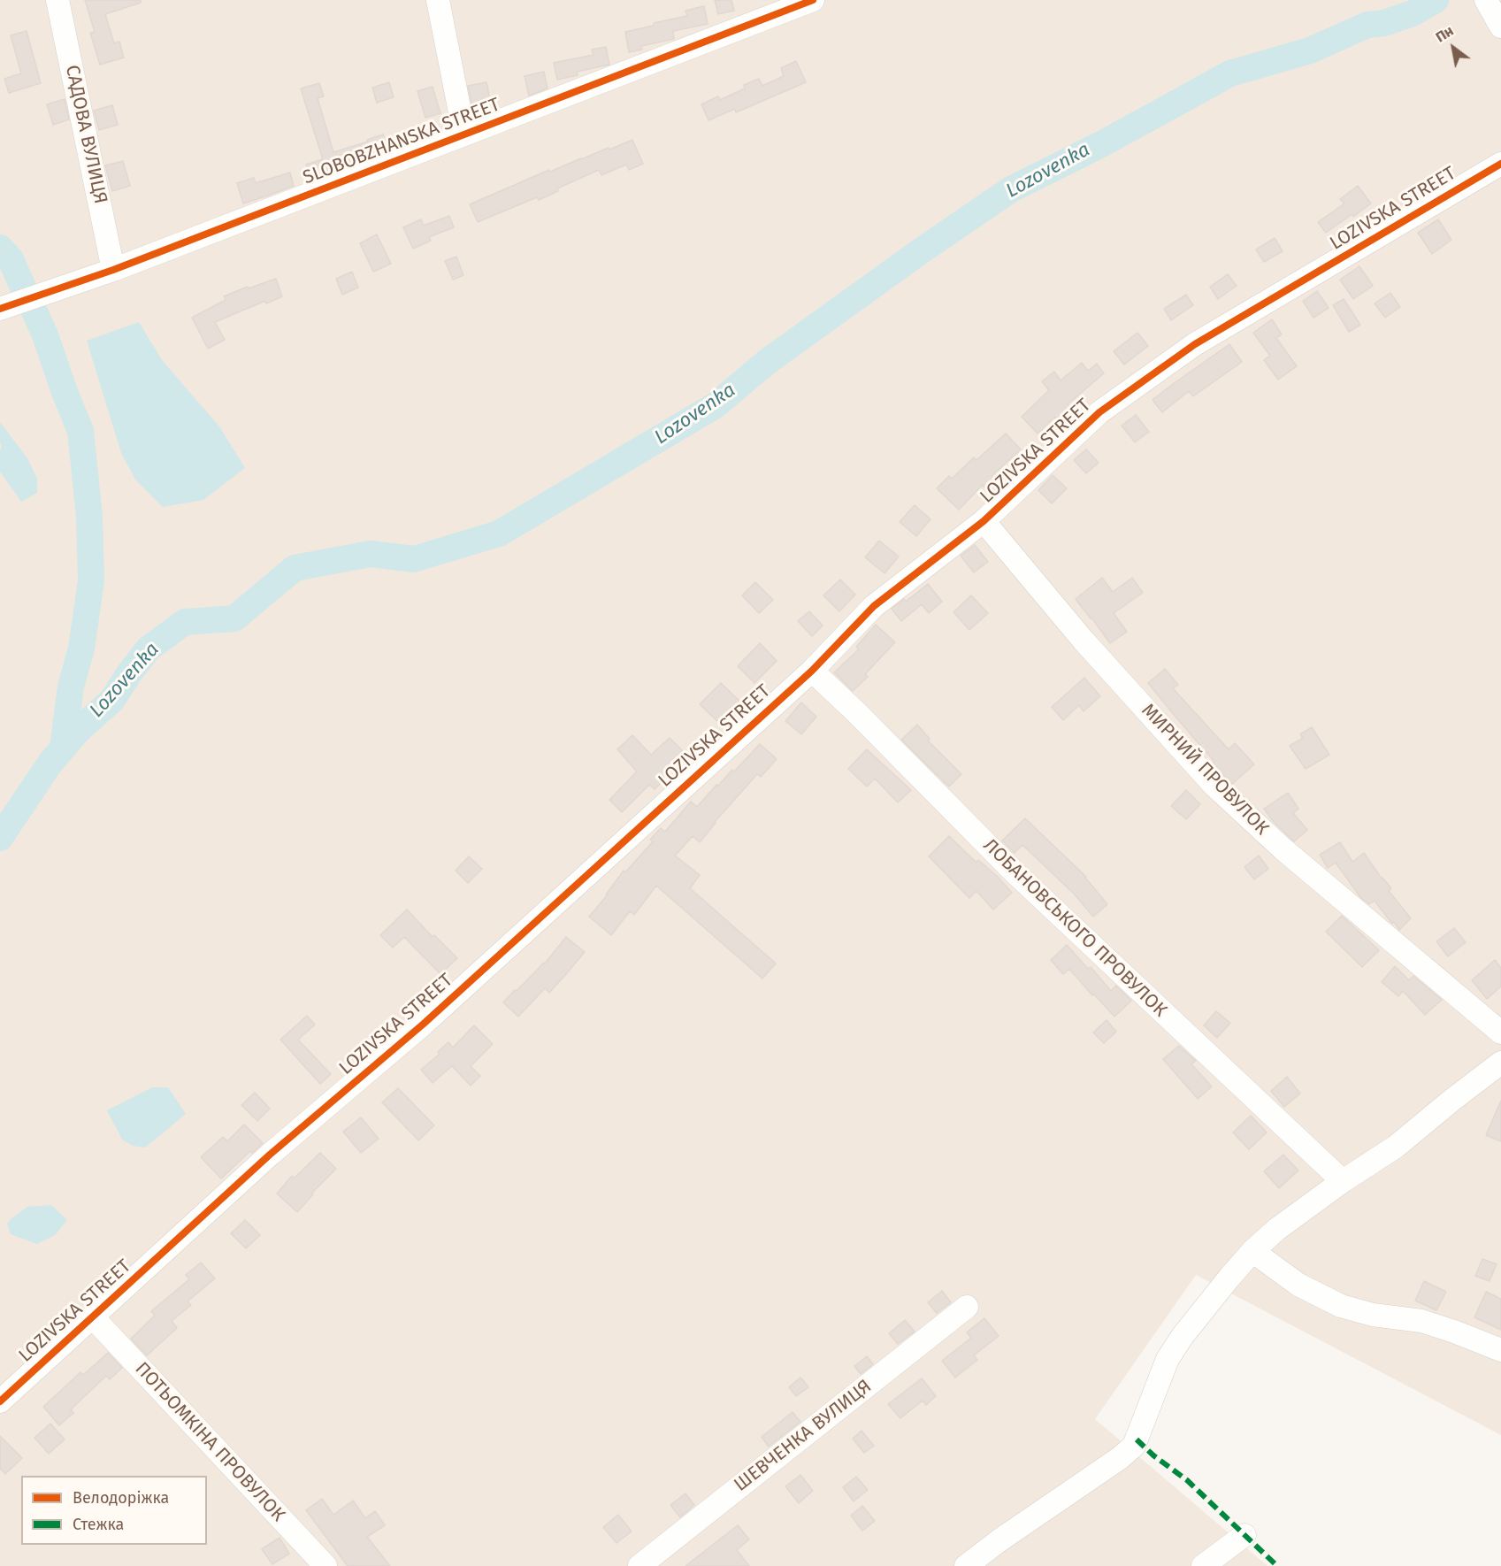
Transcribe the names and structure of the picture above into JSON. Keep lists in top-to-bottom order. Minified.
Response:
{"streets":{"street":["САДОВА ВУЛИЦЯ","SLOBOBZHANSKA STREET","LOZIVSKA STREET","МИРНИЙ ПРОВУЛОК","ЛОБАНОВСЬКОГО ПРОВУЛОК","ШЕВЧЕНКА ВУЛИЦЯ","ПОТЬОМКІНА ПРОВУЛОК"]},"crossings":[["САДОВА ВУЛИЦЯ","SLOBOBZHANSKA STREET"],["LOZIVSKA STREET","МИРНИЙ ПРОВУЛОК"],["LOZIVSKA STREET","ЛОБАНОВСЬКОГО ПРОВУЛОК"],["LOZIVSKA STREET","ПОТЬОМКІНА ПРОВУЛОК"]],"water":["Lozovenka"],"legend":["Велодоріжка","Стежка"],"north":"top left"}
